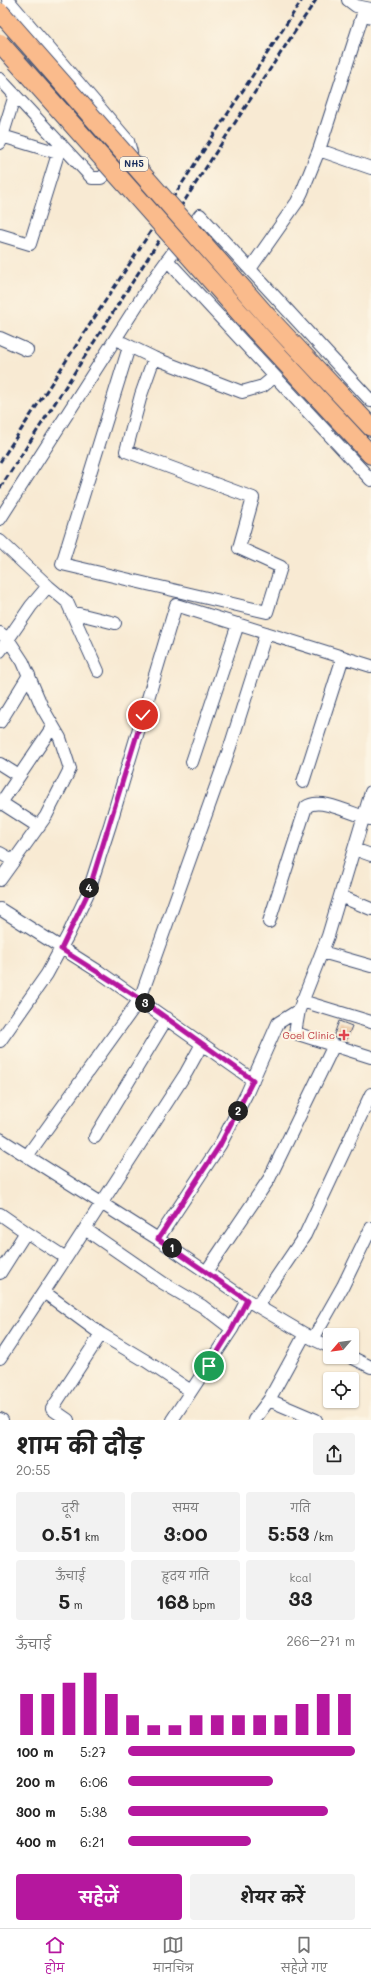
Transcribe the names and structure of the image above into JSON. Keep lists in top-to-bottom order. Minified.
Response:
{"streets":{"highway":["NH5"]},"places":{"health":["Goel Clinic"]},"north":"bottom left","page":{"pins":["4","3","2","1"],"heading":["शाम की दौड़","20:55"],"stats":[["दूरी","0.51 km"],["समय","3:00"],["गति","5:53 /km"],["ऊँचाई","5 m"],["हृदय गति","168 bpm"],["kcal","33"]],"chart":["ऊँचाई","266–271 m"],"list":[{"name":"100 m","note":"5:27"},{"name":"200 m","note":"6:06"},{"name":"300 m","note":"5:38"},{"name":"400 m","note":"6:21"}],"buttons":["सहेजें","शेयर करें"],"tabs":["होम","मानचित्र","सहेजे गए"]}}
